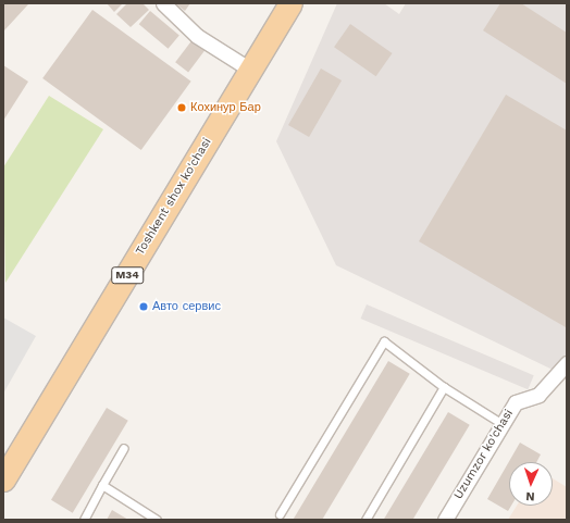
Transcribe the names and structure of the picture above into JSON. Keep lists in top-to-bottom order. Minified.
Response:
{"streets":{"main road":["Toshkent shox ko'chasi","M34"],"street":["Uzumzor ko'chasi"]},"places":["Кохинур Бар","Авто сервис"],"north":"bottom"}
